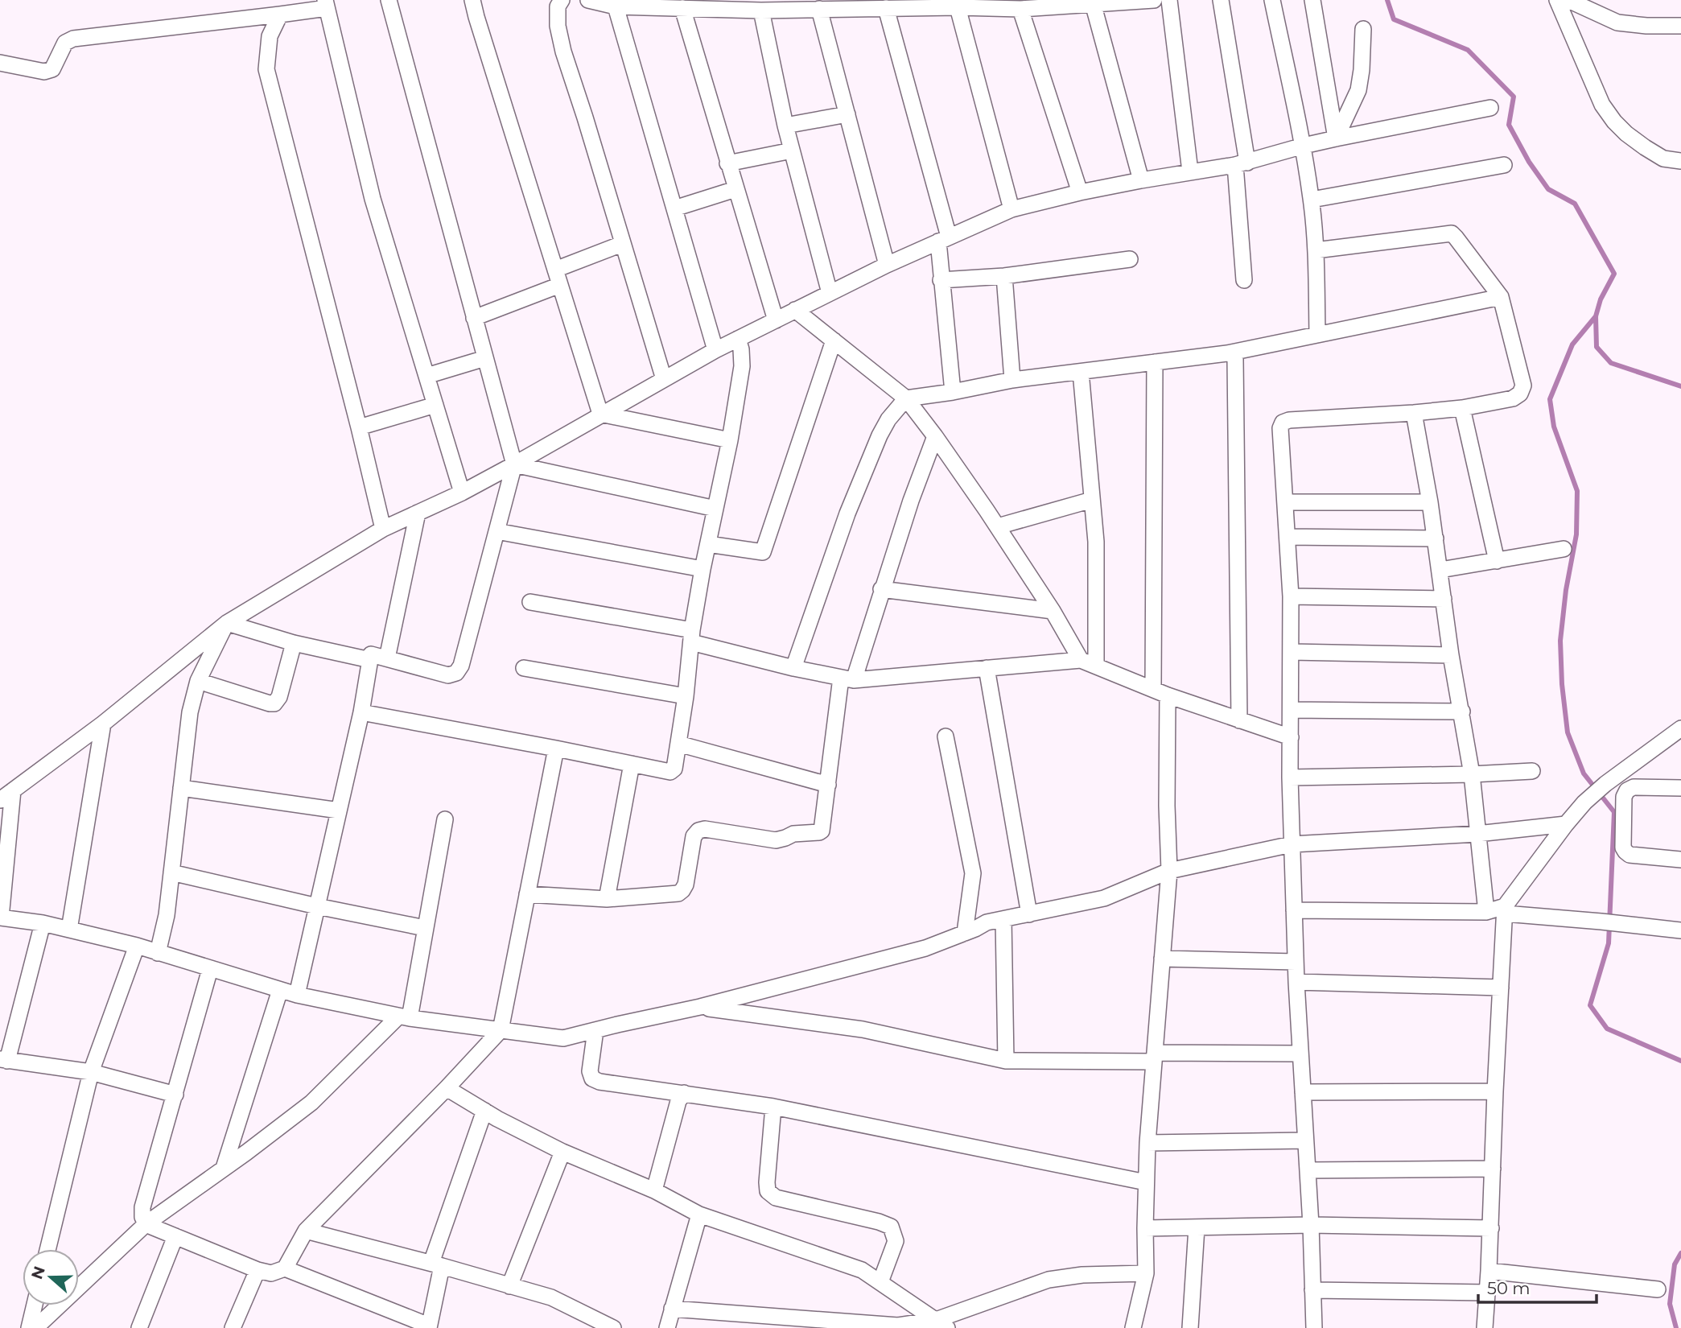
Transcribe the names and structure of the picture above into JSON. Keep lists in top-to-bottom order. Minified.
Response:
{"scale_bar":"50 m","north":"left"}
